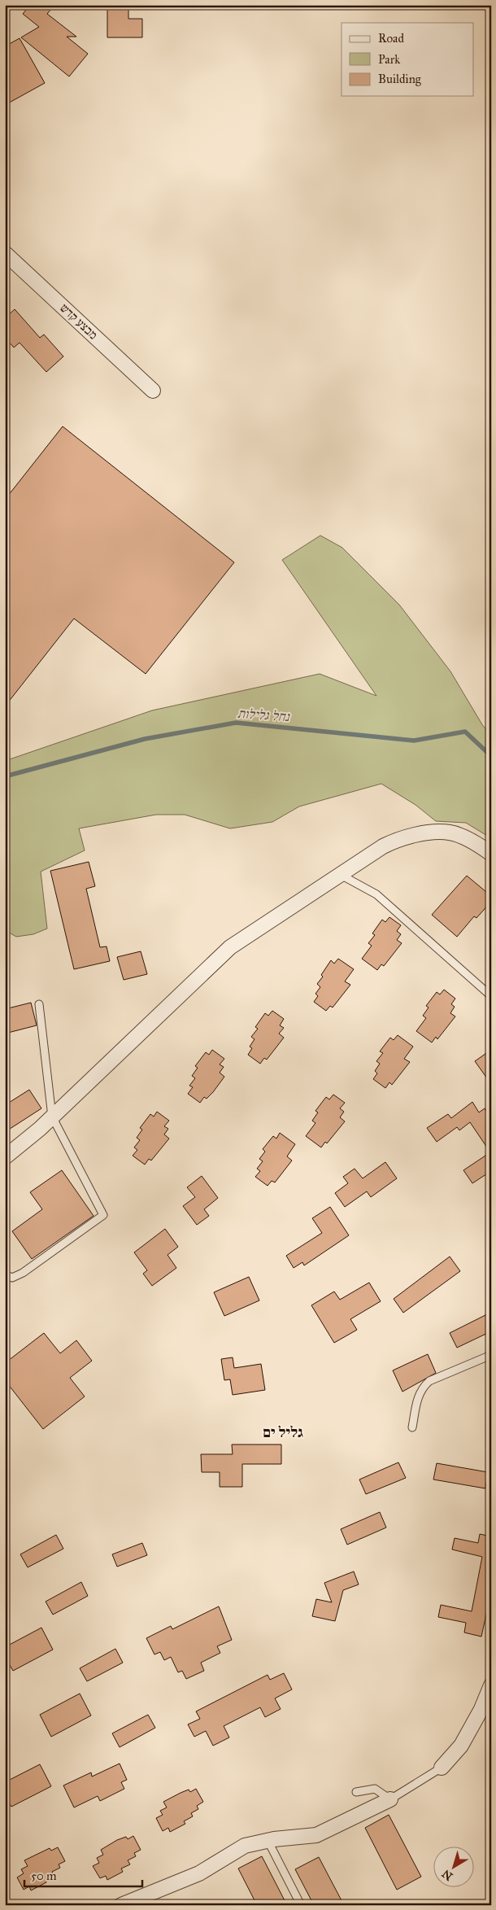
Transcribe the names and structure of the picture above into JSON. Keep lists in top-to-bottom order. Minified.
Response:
{"streets":{"street":["מבצע קדש"]},"districts":["גליל ים"],"water":["נחל גלילות"],"legend":["Road","Park","Building"],"scale_bar":"50 m","north":"bottom left"}
